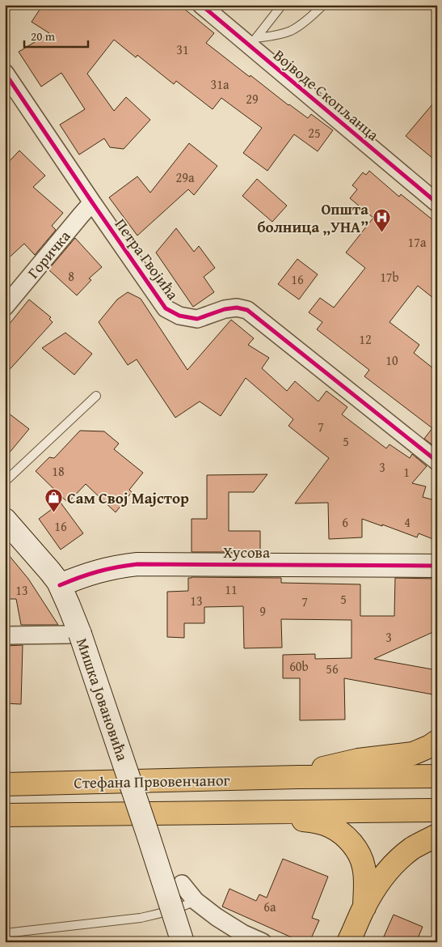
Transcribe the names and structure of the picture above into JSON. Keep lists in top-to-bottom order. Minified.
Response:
{"streets":{"highway":["Стефана Првовенчаног"],"main road":["Хусова","Мишка Јовановића"],"street":["Војводе Скопљанца","Горичка","Петра Гвојића"]},"crossings":[["Горичка","Петра Гвојића"],["Хусова","Мишка Јовановића"]],"places":{"hospital":["Општа болница „УНА”"],"shop":["Сам Свој Мајстор"]},"house_numbers":["31","31a","29","25","29a","17a","8","17b","16","12","10","7","5","3","18","1","6","4","16","11","13","5","13","7","9","3","60b","56","6a"],"scale_bar":"20 m"}
